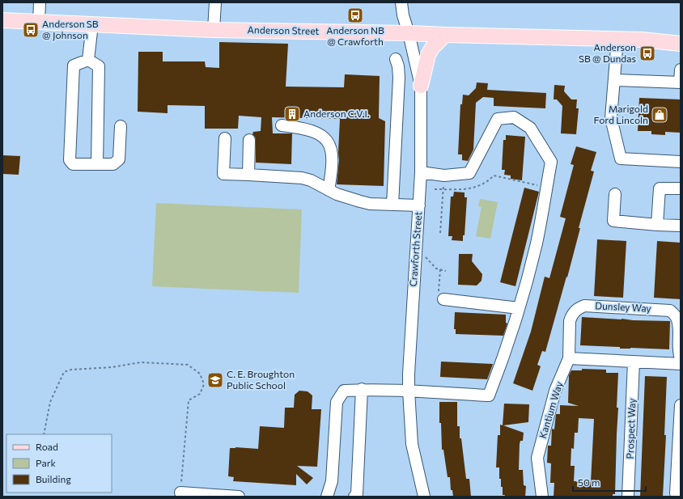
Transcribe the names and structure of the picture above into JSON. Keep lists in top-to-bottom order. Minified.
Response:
{"streets":{"main road":["Anderson Street"],"street":["Crawforth Street","Dunsley Way","Kantium Way","Prospect Way"]},"crossings":[["Anderson Street","Crawforth Street"],["Dunsley Way","Kantium Way"]],"places":{"bus stop":["Anderson NB @ Crawforth","Anderson SB @ Johnson","Anderson SB @ Dundas"],"building":["Anderson C.V.I."],"shop":["Marigold Ford Lincoln"],"school or university":["C. E. Broughton Public School"]},"legend":["Road","Park","Building"],"scale_bar":"50 m"}
